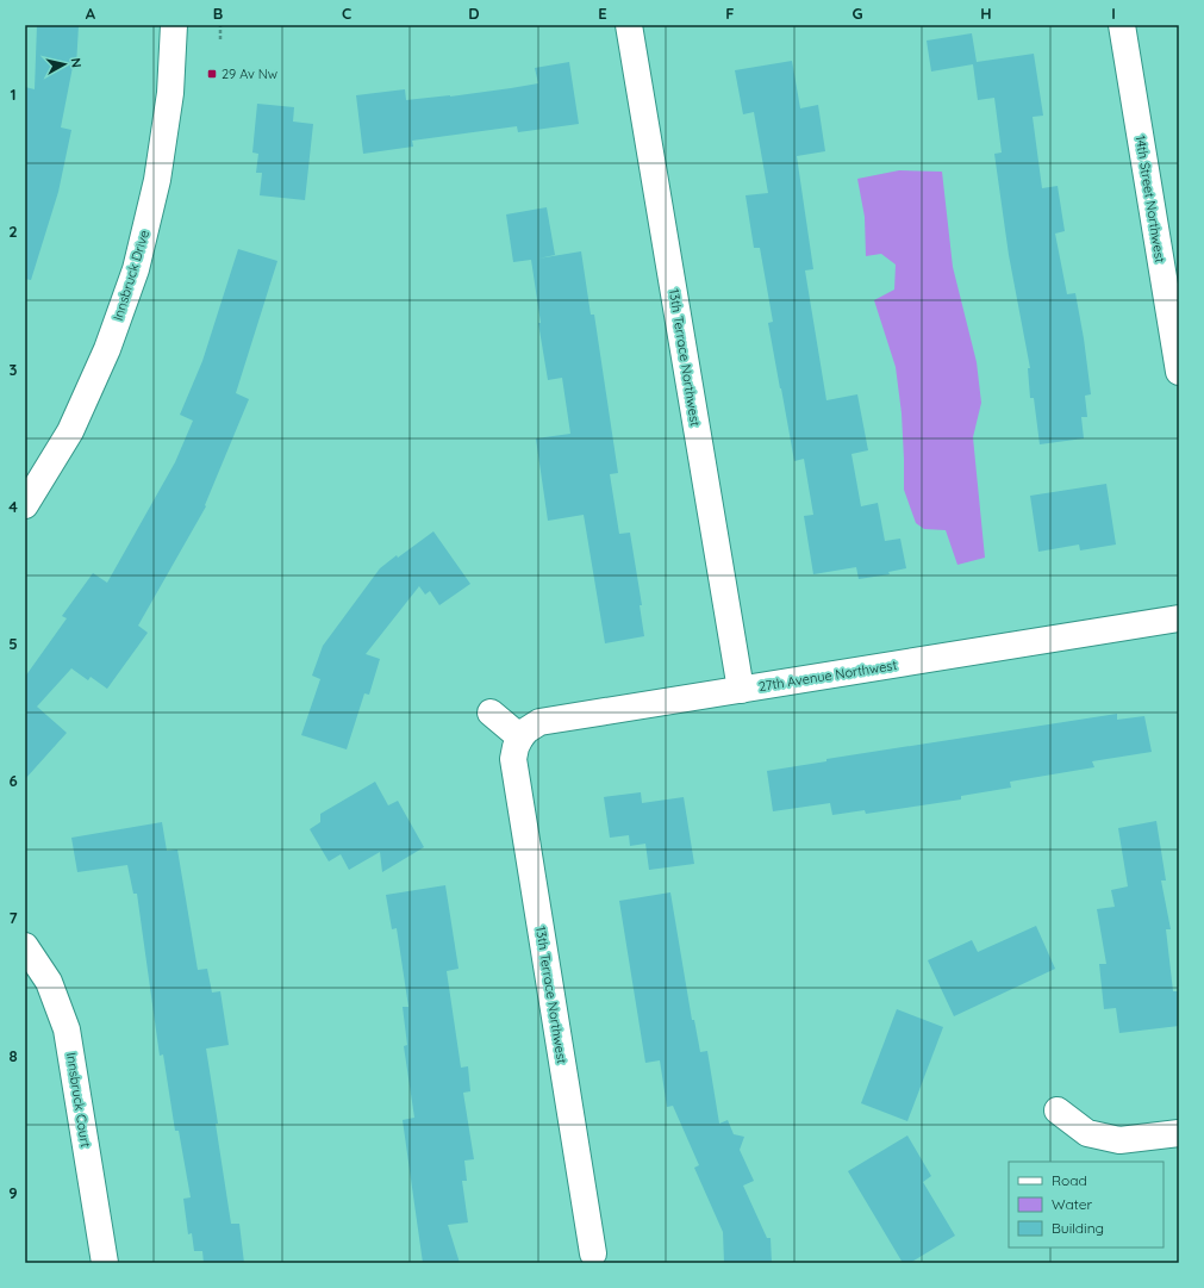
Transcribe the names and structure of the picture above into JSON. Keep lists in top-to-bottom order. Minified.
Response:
{"streets":{"street":["14th Street Northwest","Innsbruck Drive","13th Terrace Northwest","27th Avenue Northwest","Innsbruck Court"]},"crossings":[["13th Terrace Northwest","27th Avenue Northwest"]],"places":{"transit":["29 Av Nw"]},"legend":["Road","Water","Building"],"north":"right","grid":{"columns":["A","B","C","D","E","F","G","H","I"],"rows":["1","2","3","4","5","6","7","8","9"]}}
